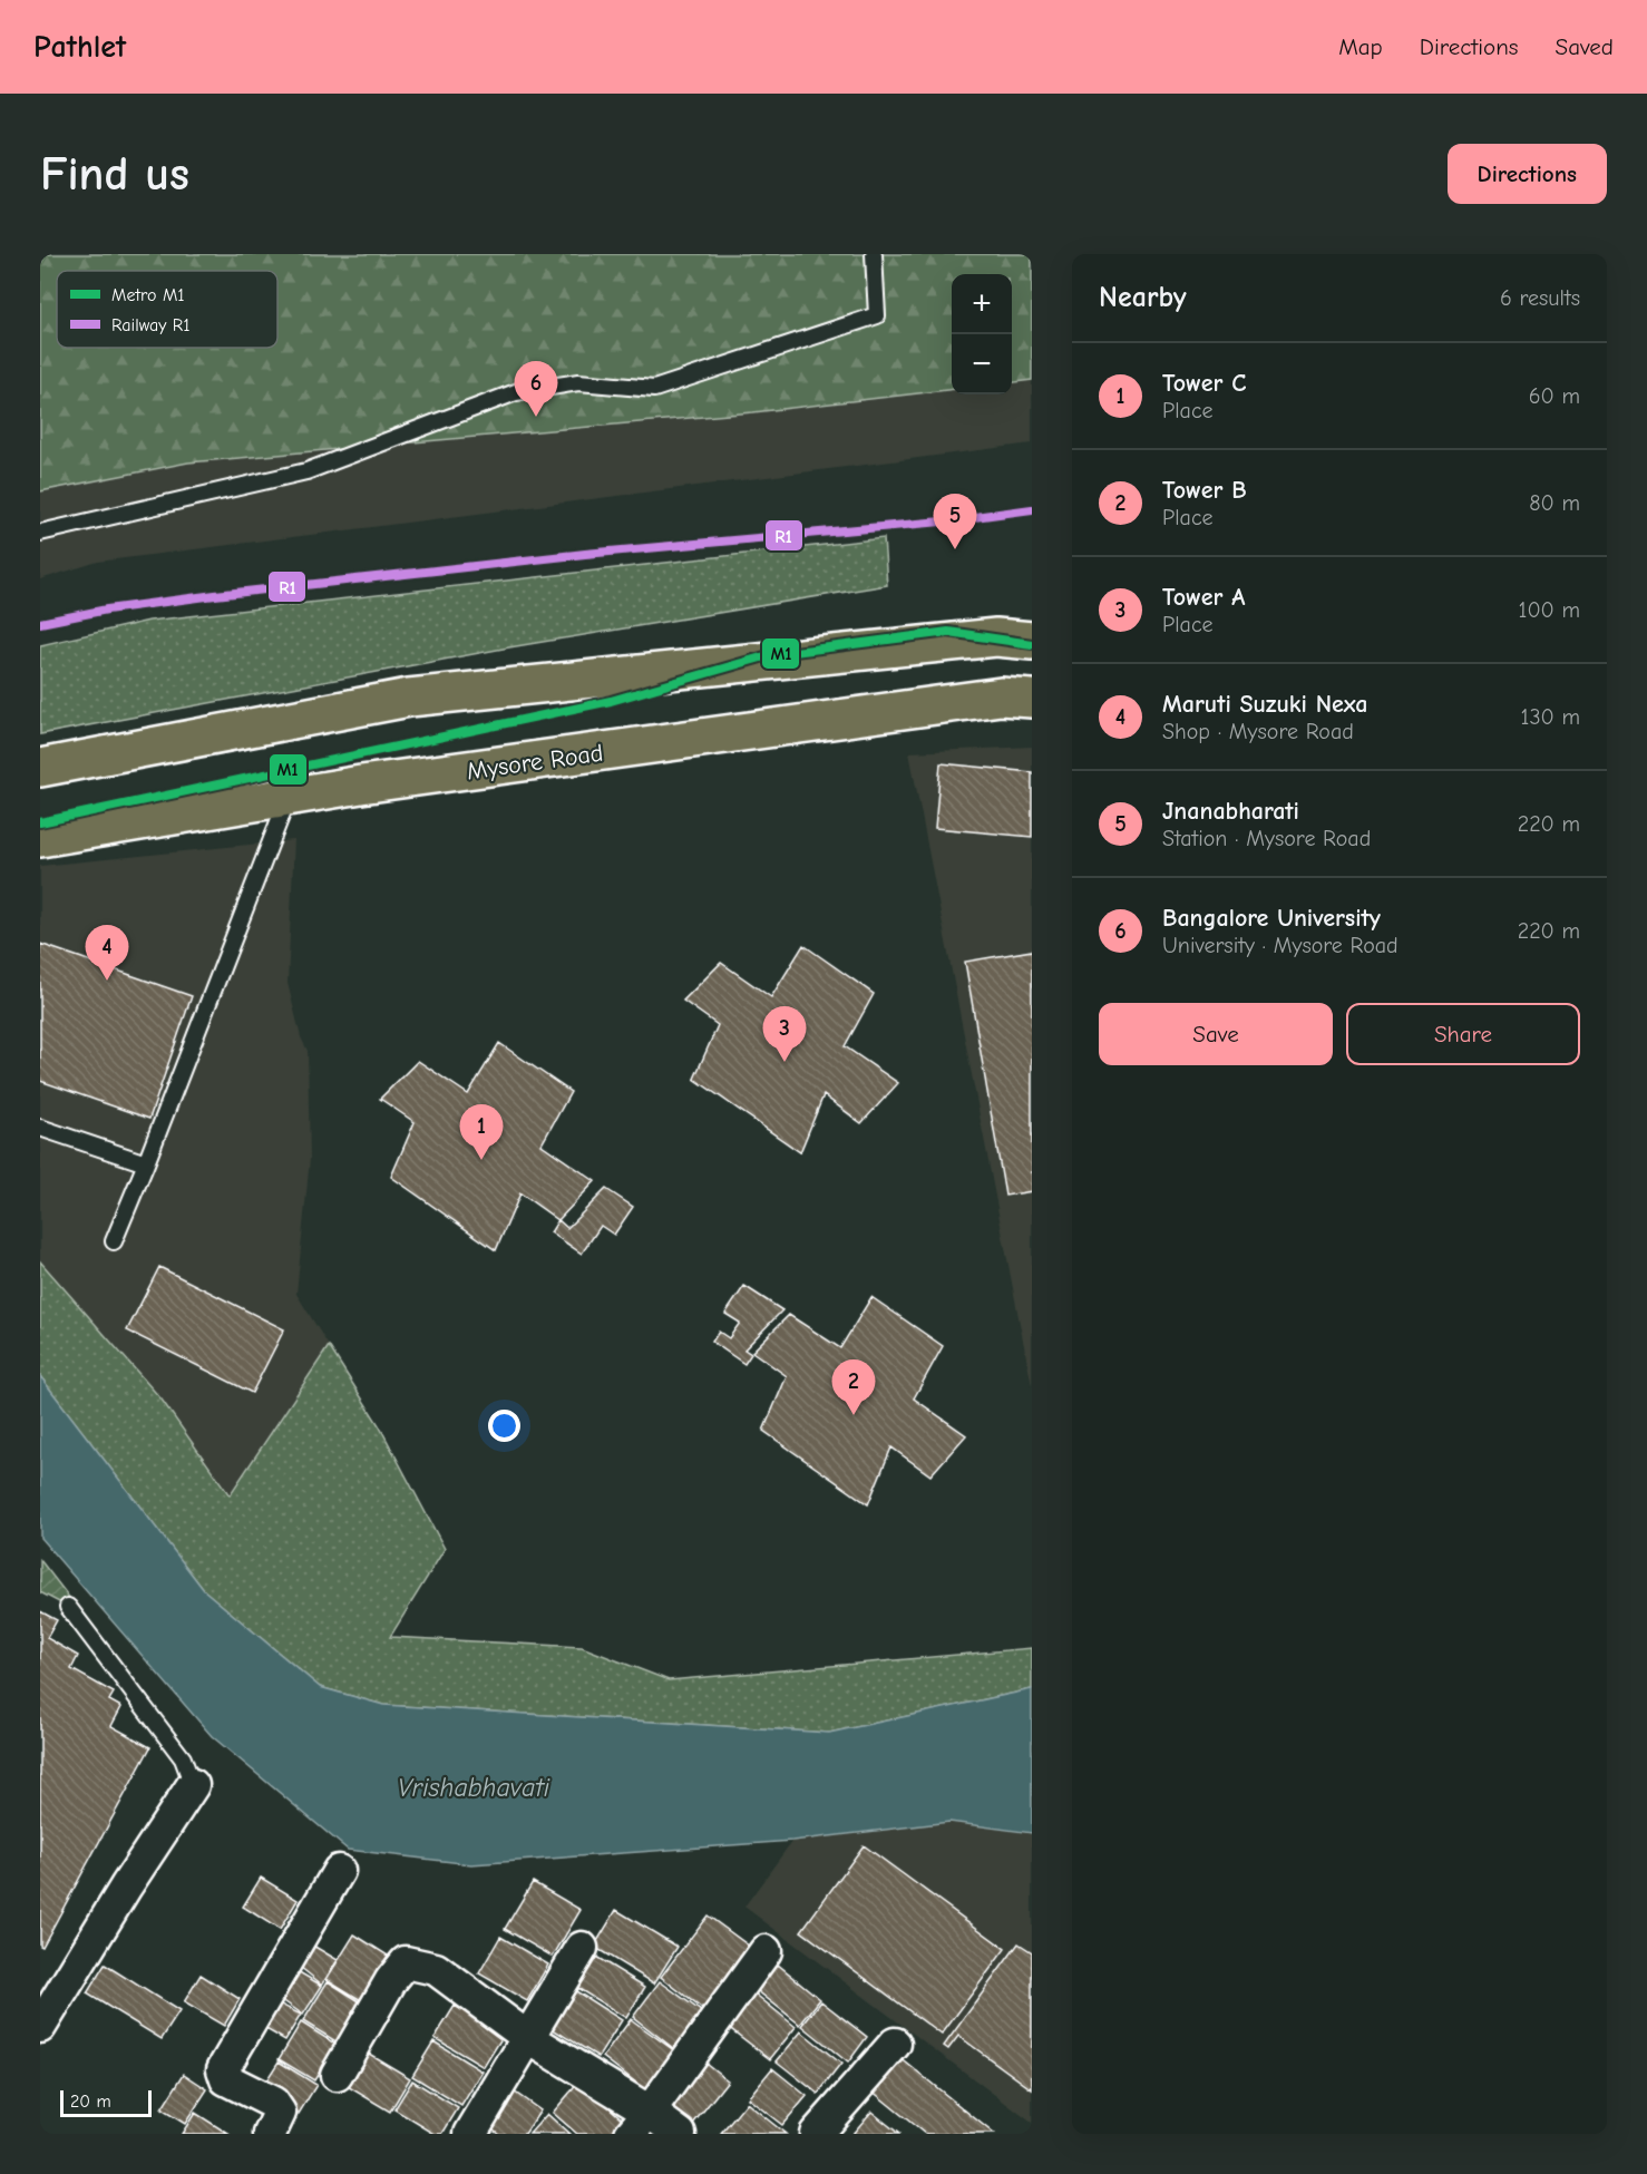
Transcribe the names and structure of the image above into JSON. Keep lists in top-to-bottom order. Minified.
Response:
{"streets":{"highway":["Mysore Road"]},"water":["Vrishabhavati"],"lines":["rail line R1","metro line M1"],"legend":["Metro M1","Railway R1"],"scale_bar":"20 m","page":{"header":"Pathlet","nav":["Map","Directions","Saved"],"buttons":["Directions",["Save","Share"]],"title":"Find us","heading":["Nearby","6 results"],"map_buttons":["+","−"],"list":[{"mark":"1","name":"Tower C","note":"Place","value":"60 m"},{"mark":"2","name":"Tower B","note":"Place","value":"80 m"},{"mark":"3","name":"Tower A","note":"Place","value":"100 m"},{"mark":"4","name":"Maruti Suzuki Nexa","note":"Shop · Mysore Road","value":"130 m"},{"mark":"5","name":"Jnanabharati","note":"Station · Mysore Road","value":"220 m"},{"mark":"6","name":"Bangalore University","note":"University · Mysore Road","value":"220 m"}],"pins":["6","5","4","3","1","2"],"scale":"20 m"}}
